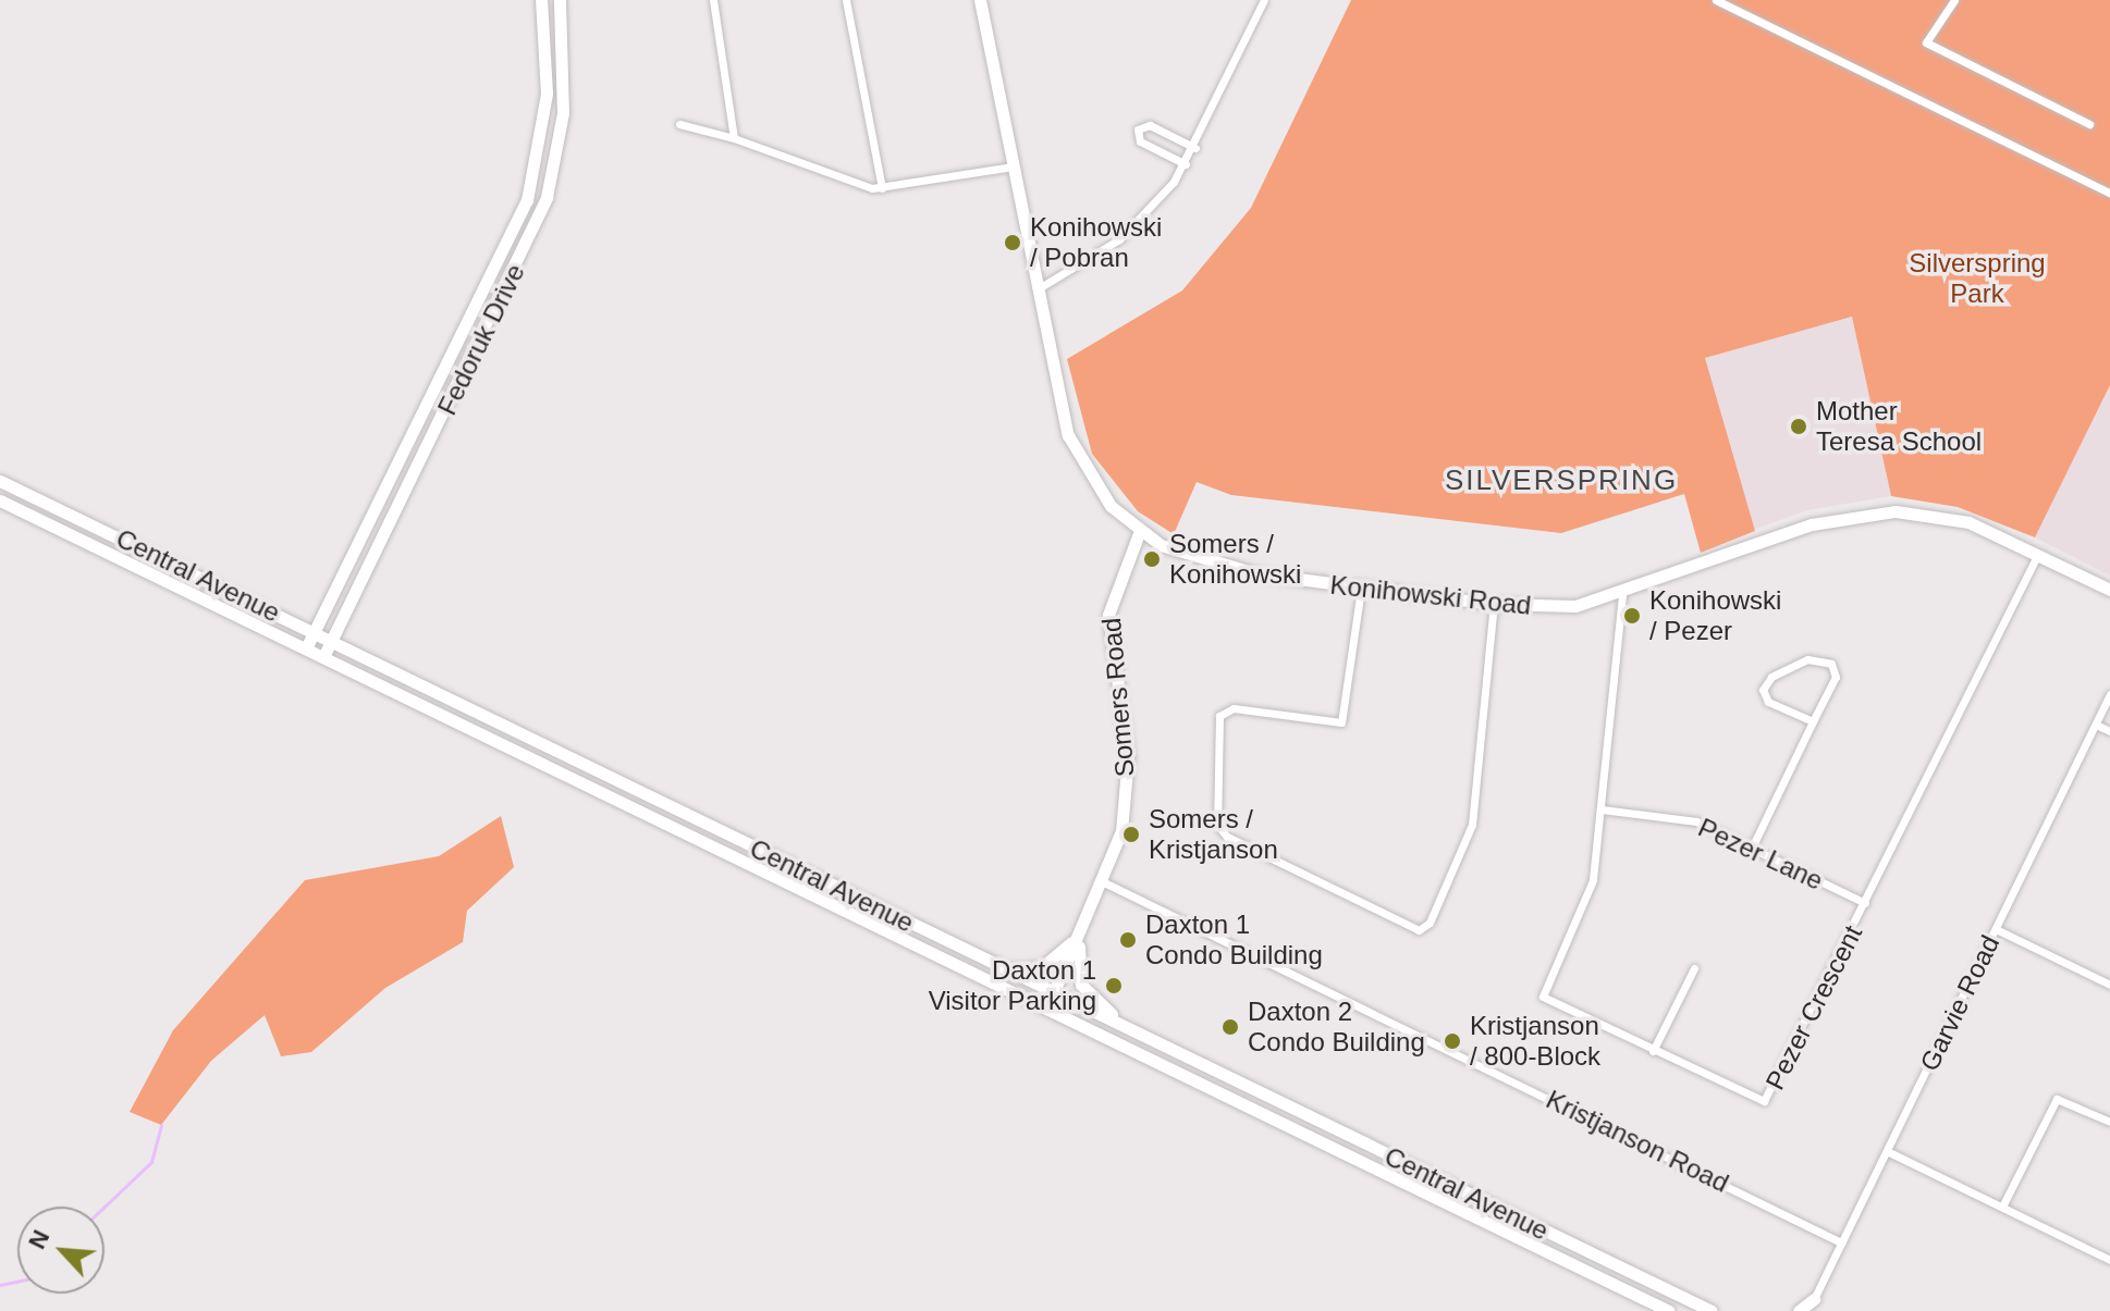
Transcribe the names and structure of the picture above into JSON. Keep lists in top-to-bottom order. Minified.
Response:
{"streets":{"main road":["Fedoruk Drive","Central Avenue","Konihowski Road","Somers Road"],"street":["Pezer Lane","Garvie Road","Pezer Crescent","Kristjanson Road"]},"crossings":[["Fedoruk Drive","Central Avenue"],["Central Avenue","Somers Road"],["Konihowski Road","Somers Road"],["Konihowski Road","Pezer Crescent"],["Somers Road","Kristjanson Road"],["Pezer Lane","Pezer Crescent"],["Garvie Road","Kristjanson Road"]],"districts":["SILVERSPRING"],"parks":["Silverspring Park"],"places":["Konihowski / Pobran","Mother Teresa School","Somers / Konihowski","Konihowski / Pezer","Somers / Kristjanson","Daxton 1 Condo Building","Daxton 1 Visitor Parking","Daxton 2 Condo Building","Kristjanson / 800-Block"],"north":"top left"}
